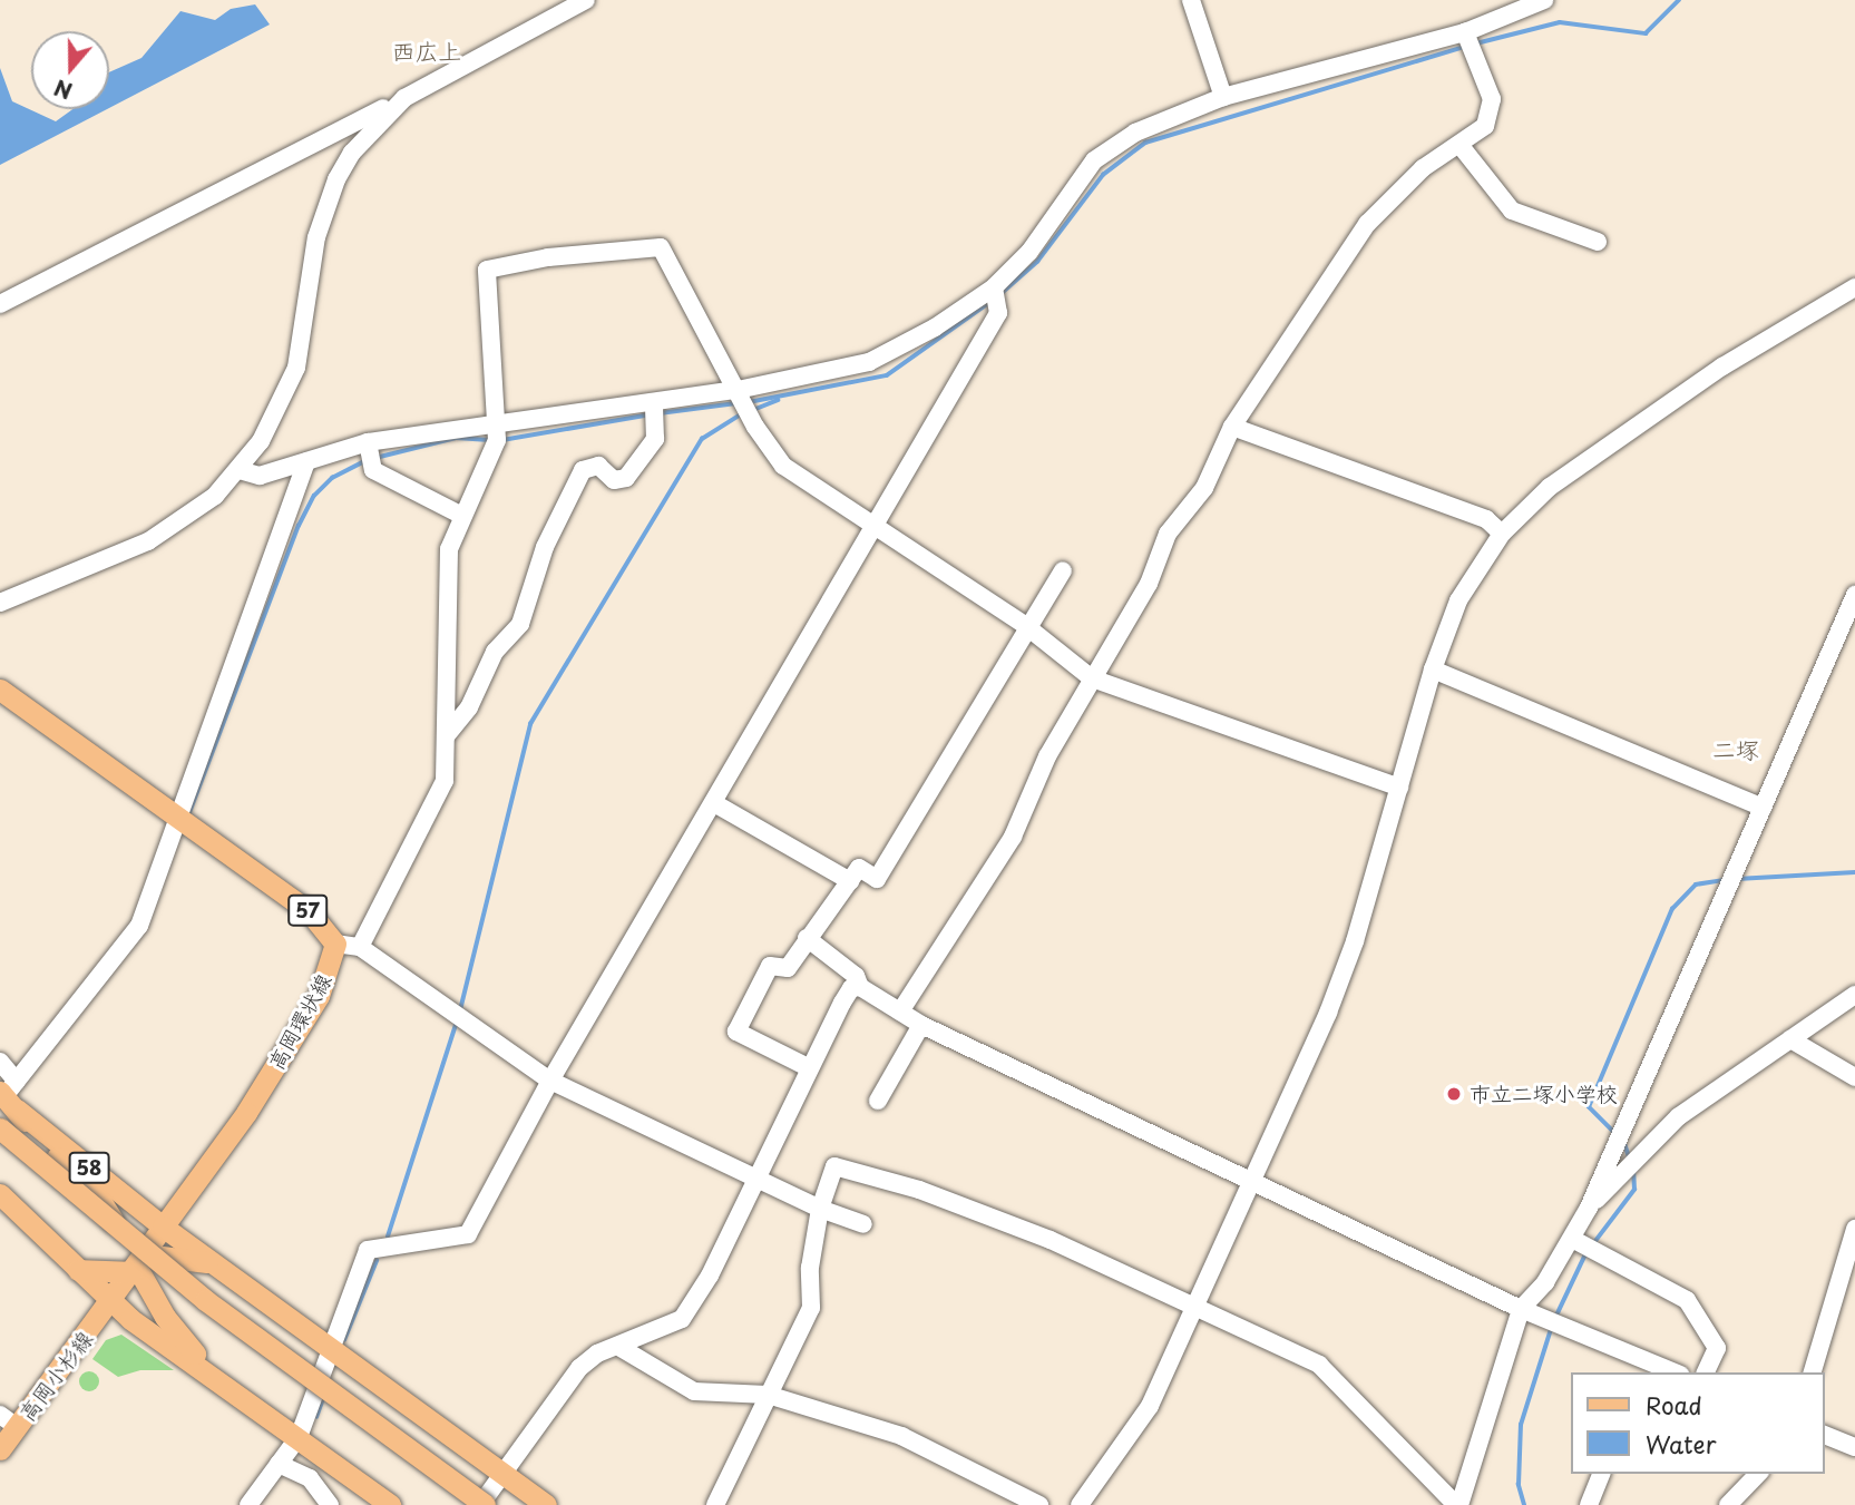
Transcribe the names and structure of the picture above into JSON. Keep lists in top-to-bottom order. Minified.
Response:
{"streets":{"main road":["57","高岡環状線","58","高岡小杉線"]},"crossings":[["57","高岡環状線"],["高岡環状線","58"],["高岡環状線","高岡小杉線"]],"districts":["西広上","二塚"],"places":["市立二塚小学校"],"legend":["Road","Water"],"north":"bottom"}
